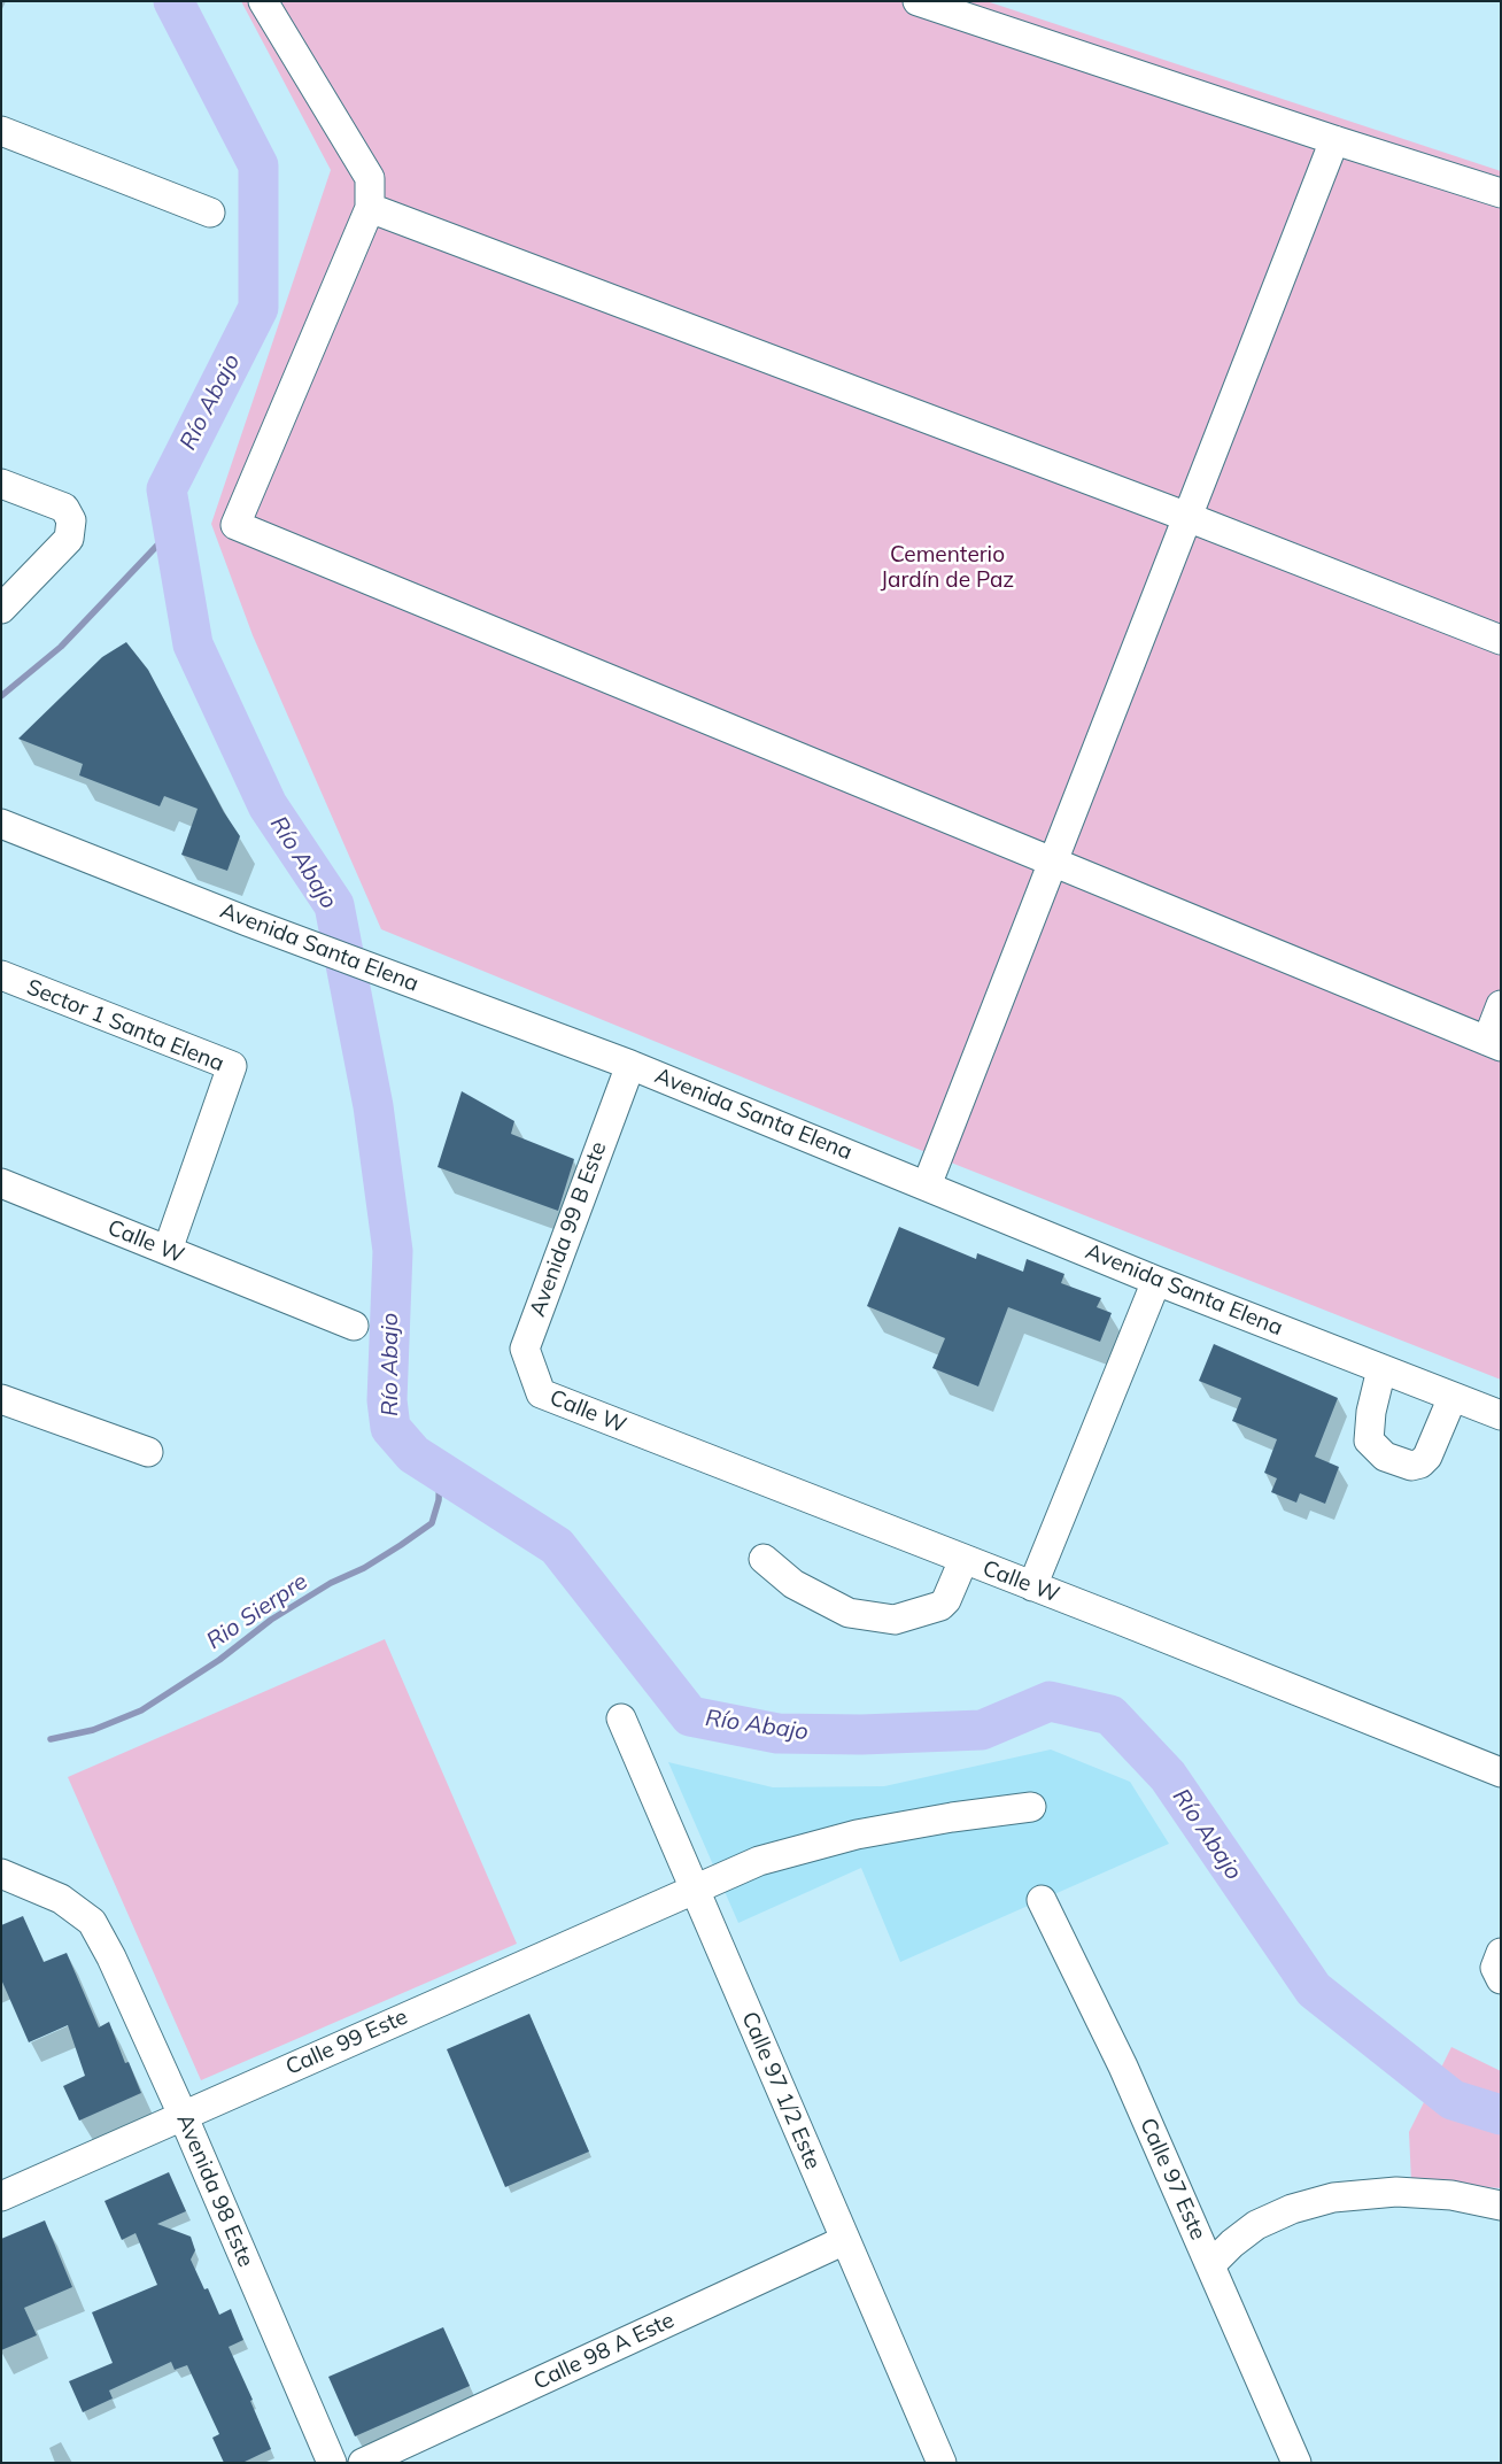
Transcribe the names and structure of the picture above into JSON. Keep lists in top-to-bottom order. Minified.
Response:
{"streets":{"street":["Avenida Santa Elena","Sector 1 Santa Elena","Avenida 99 B Este","Calle W","Calle 99 Este","Calle 97 1/2 Este","Calle 97 Este","Avenida 98 Este","Calle 98 A Este"]},"crossings":[["Avenida Santa Elena","Avenida 99 B Este"],["Sector 1 Santa Elena","Calle W"],["Avenida 99 B Este","Calle W"],["Calle 99 Este","Calle 97 1/2 Este"],["Calle 99 Este","Avenida 98 Este"],["Calle 97 1/2 Este","Calle 98 A Este"]],"water":["Río Abajo","Rio Sierpre"],"parks":["Cementerio Jardín de Paz"]}
